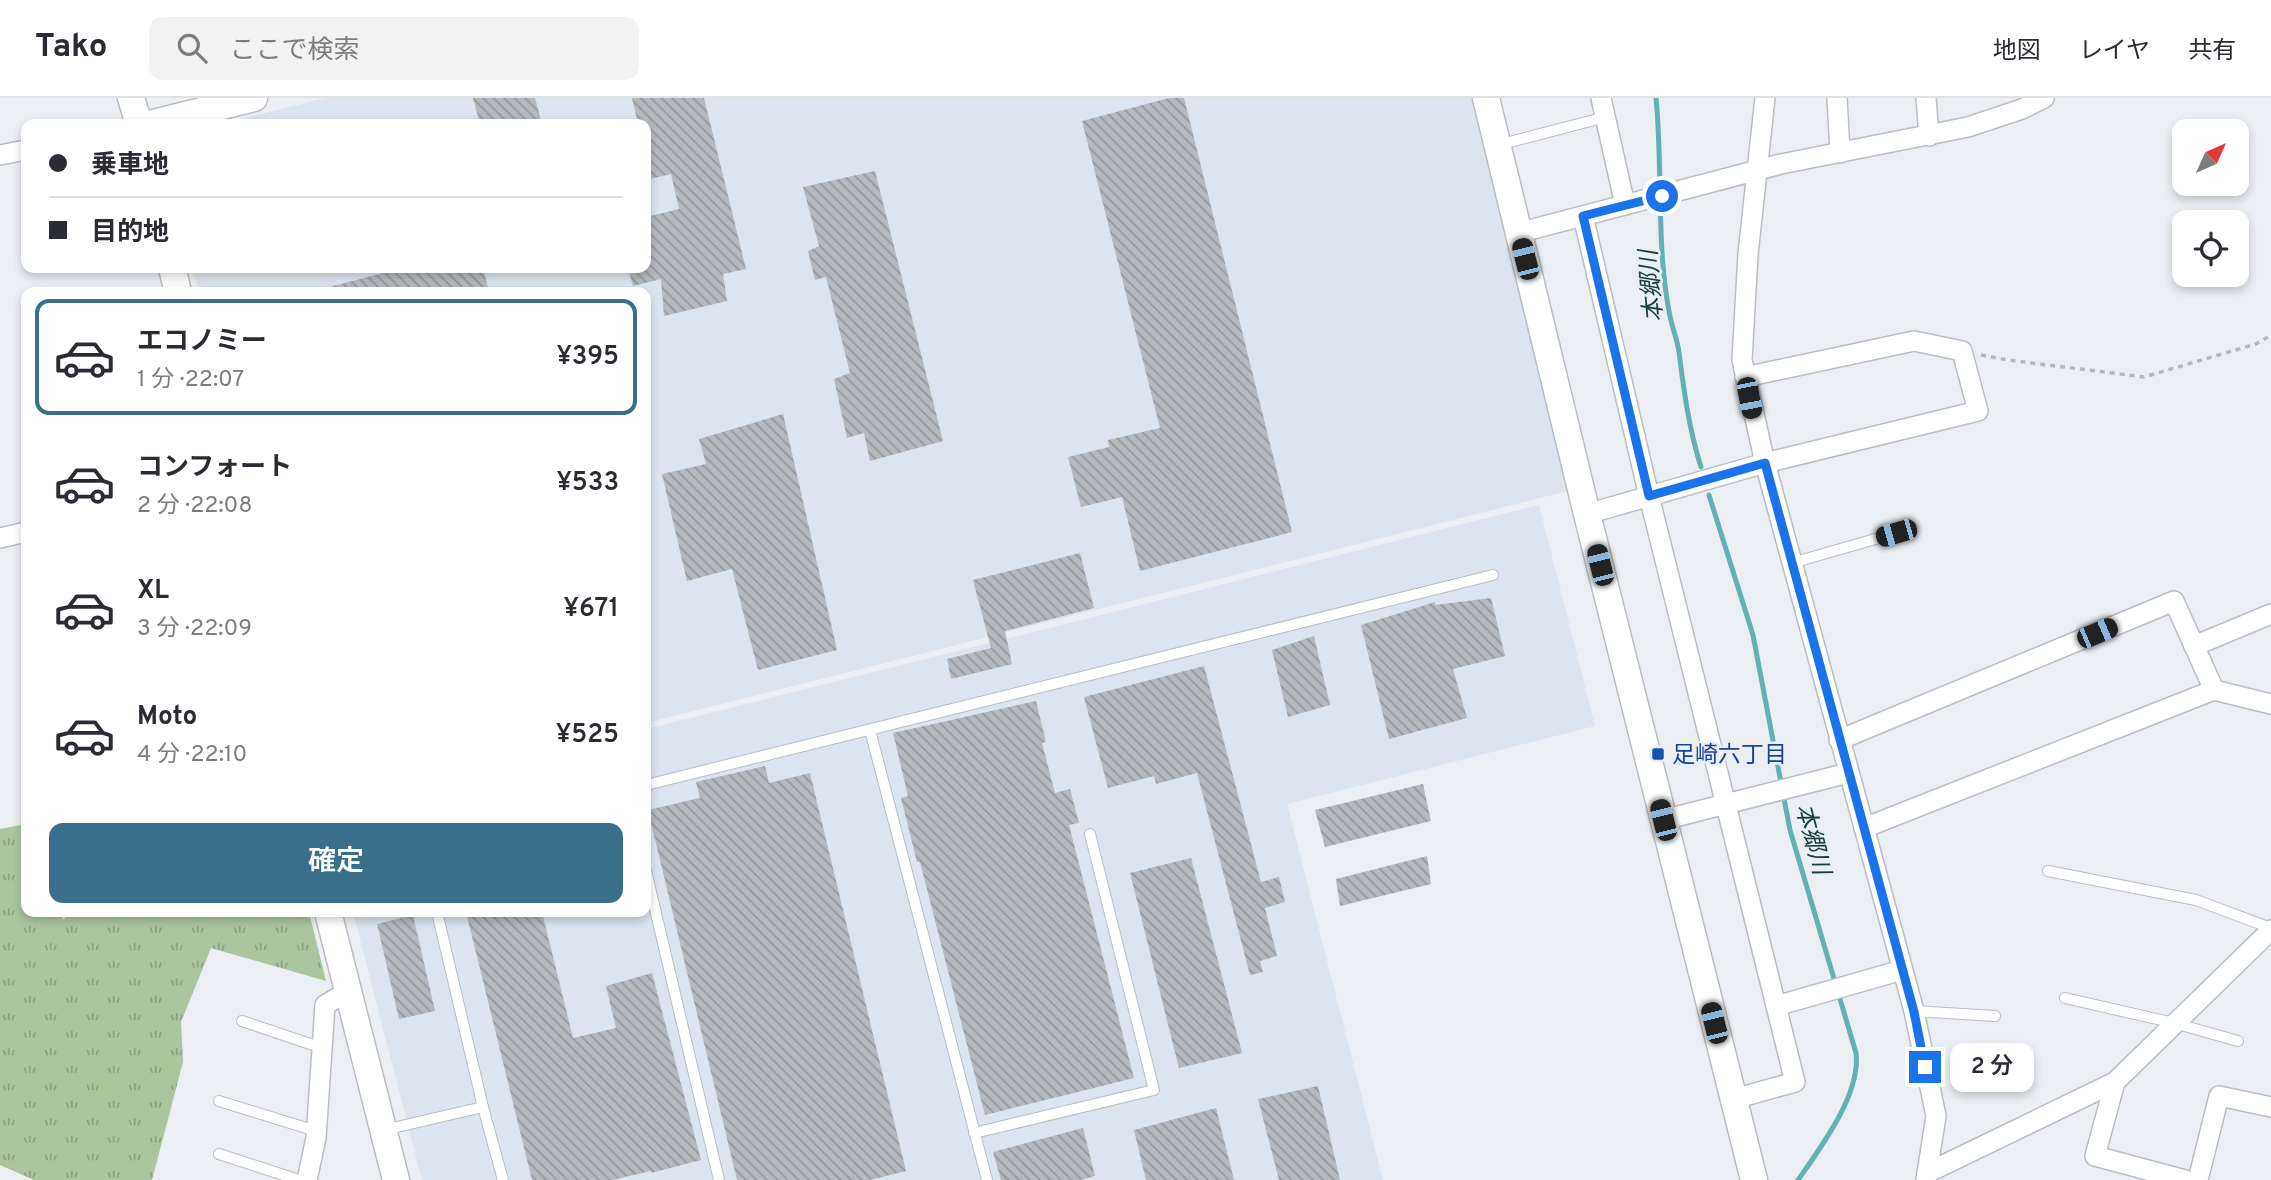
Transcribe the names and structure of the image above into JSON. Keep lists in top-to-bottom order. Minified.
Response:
{"water":["本郷川"],"places":{"transit":["足崎六丁目"]},"north":"top right","page":{"header":"Tako","search":"ここで検索","nav":["地図","レイヤ","共有"],"banner":["乗車地","目的地"],"list":[{"name":"エコノミー","note":"1 分 · 22:07","value":"¥395"},{"name":"コンフォート","note":"2 分 · 22:08","value":"¥533"},{"name":"XL","note":"3 分 · 22:09","value":"¥671"},{"name":"Moto","note":"4 分 · 22:10","value":"¥525"}],"buttons":"確定","bubble":"2 分"}}
